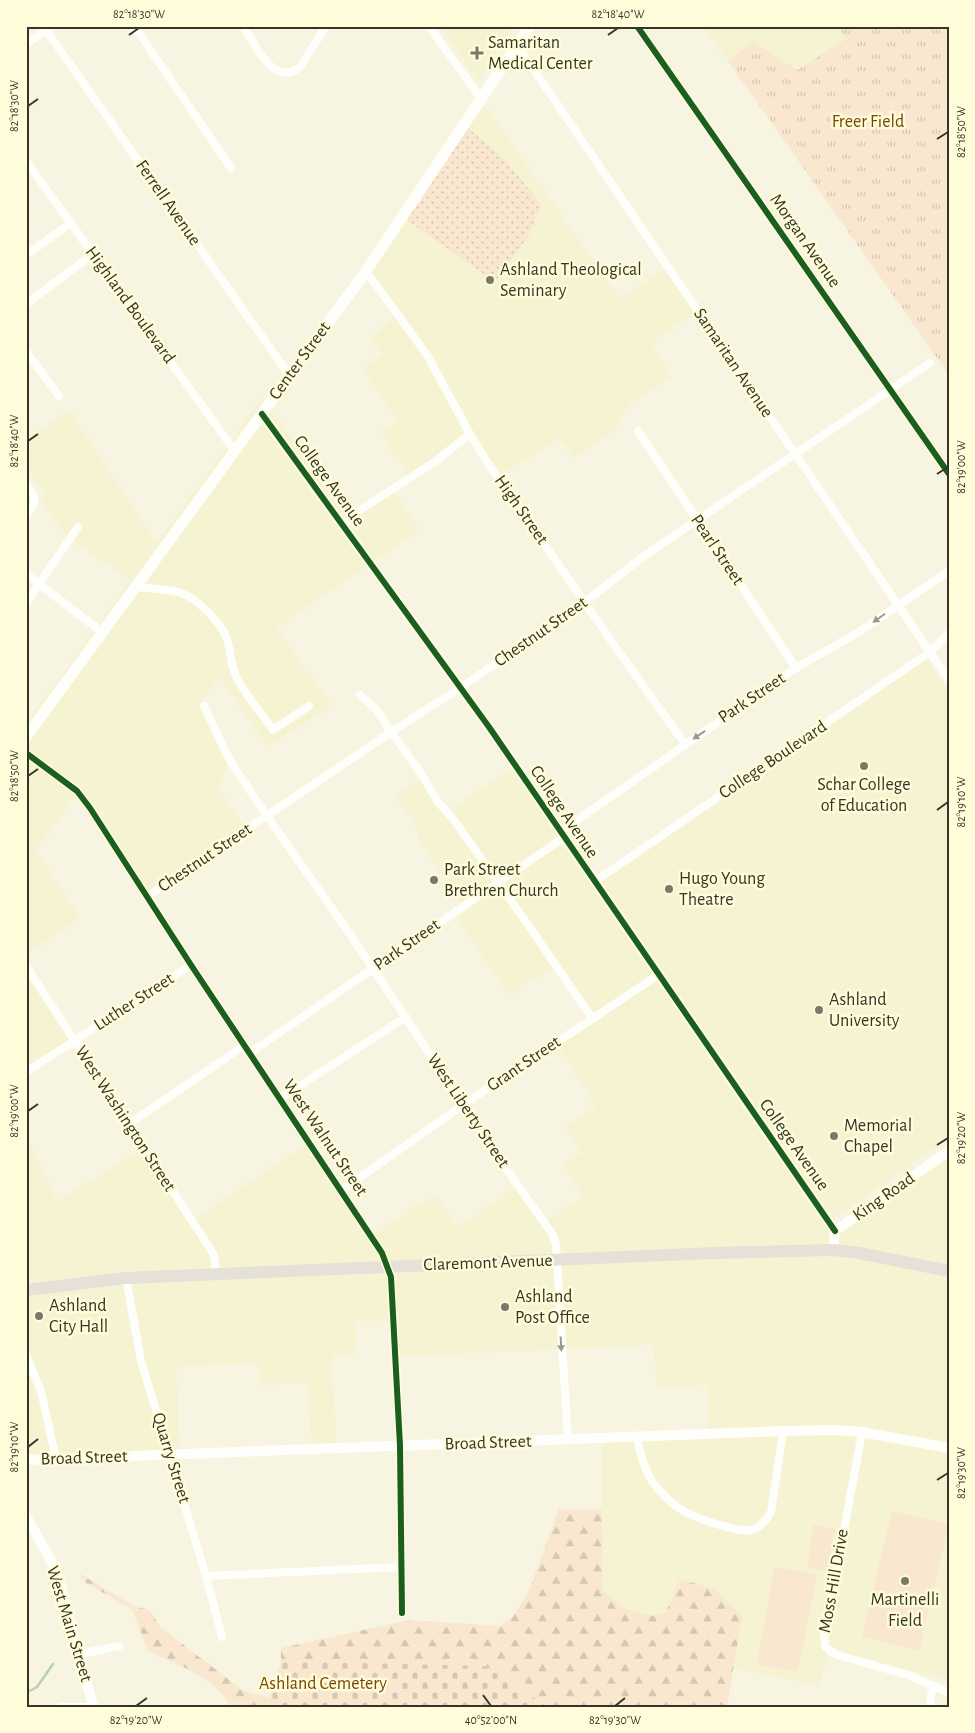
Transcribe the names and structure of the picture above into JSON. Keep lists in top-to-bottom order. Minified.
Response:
{"streets":{"main road":["Center Street","Claremont Avenue"],"street":["Ferrell Avenue","Morgan Avenue","Highland Boulevard","Samaritan Avenue","College Avenue","High Street","Pearl Street","Chestnut Street","Park Street","College Boulevard","Luther Street","Grant Street","West Liberty Street","West Washington Street","West Walnut Street","King Road","Broad Street","Quarry Street","Moss Hill Drive","West Main Street"]},"crossings":[["Ferrell Avenue","Center Street"],["Morgan Avenue","Chestnut Street"],["Highland Boulevard","Center Street"],["Center Street","Samaritan Avenue"],["Center Street","College Avenue"],["Center Street","High Street"],["Samaritan Avenue","Chestnut Street"],["Samaritan Avenue","Park Street"],["Samaritan Avenue","College Boulevard"],["College Avenue","Chestnut Street"],["College Avenue","Park Street"],["College Avenue","College Boulevard"],["College Avenue","Grant Street"],["College Avenue","King Road"],["High Street","Chestnut Street"],["High Street","Park Street"],["Pearl Street","Chestnut Street"],["Pearl Street","Park Street"],["Chestnut Street","West Liberty Street"],["Chestnut Street","West Walnut Street"],["Park Street","West Liberty Street"],["Park Street","West Walnut Street"],["Luther Street","West Washington Street"],["Luther Street","West Walnut Street"],["Grant Street","West Liberty Street"],["Grant Street","West Walnut Street"],["West Liberty Street","Claremont Avenue"],["West Liberty Street","Broad Street"],["West Washington Street","Claremont Avenue"],["West Walnut Street","Claremont Avenue"],["West Walnut Street","Broad Street"],["King Road","Claremont Avenue"],["Claremont Avenue","Quarry Street"],["Broad Street","Quarry Street"],["Broad Street","Moss Hill Drive"]],"parks":["Freer Field","Ashland Cemetery"],"places":{"health":["Samaritan Medical Center"],"other":["Ashland Theological Seminary","Schar College of Education","Park Street Brethren Church","Hugo Young Theatre","Ashland University","Memorial Chapel","Ashland Post Office","Ashland City Hall","Martinelli Field"]},"coordinates":["82°18'30\"W","82°18'40\"W","82°18'50\"W","82°19'00\"W","82°19'10\"W","82°19'20\"W","82°19'30\"W","40°52'00\"N"]}
